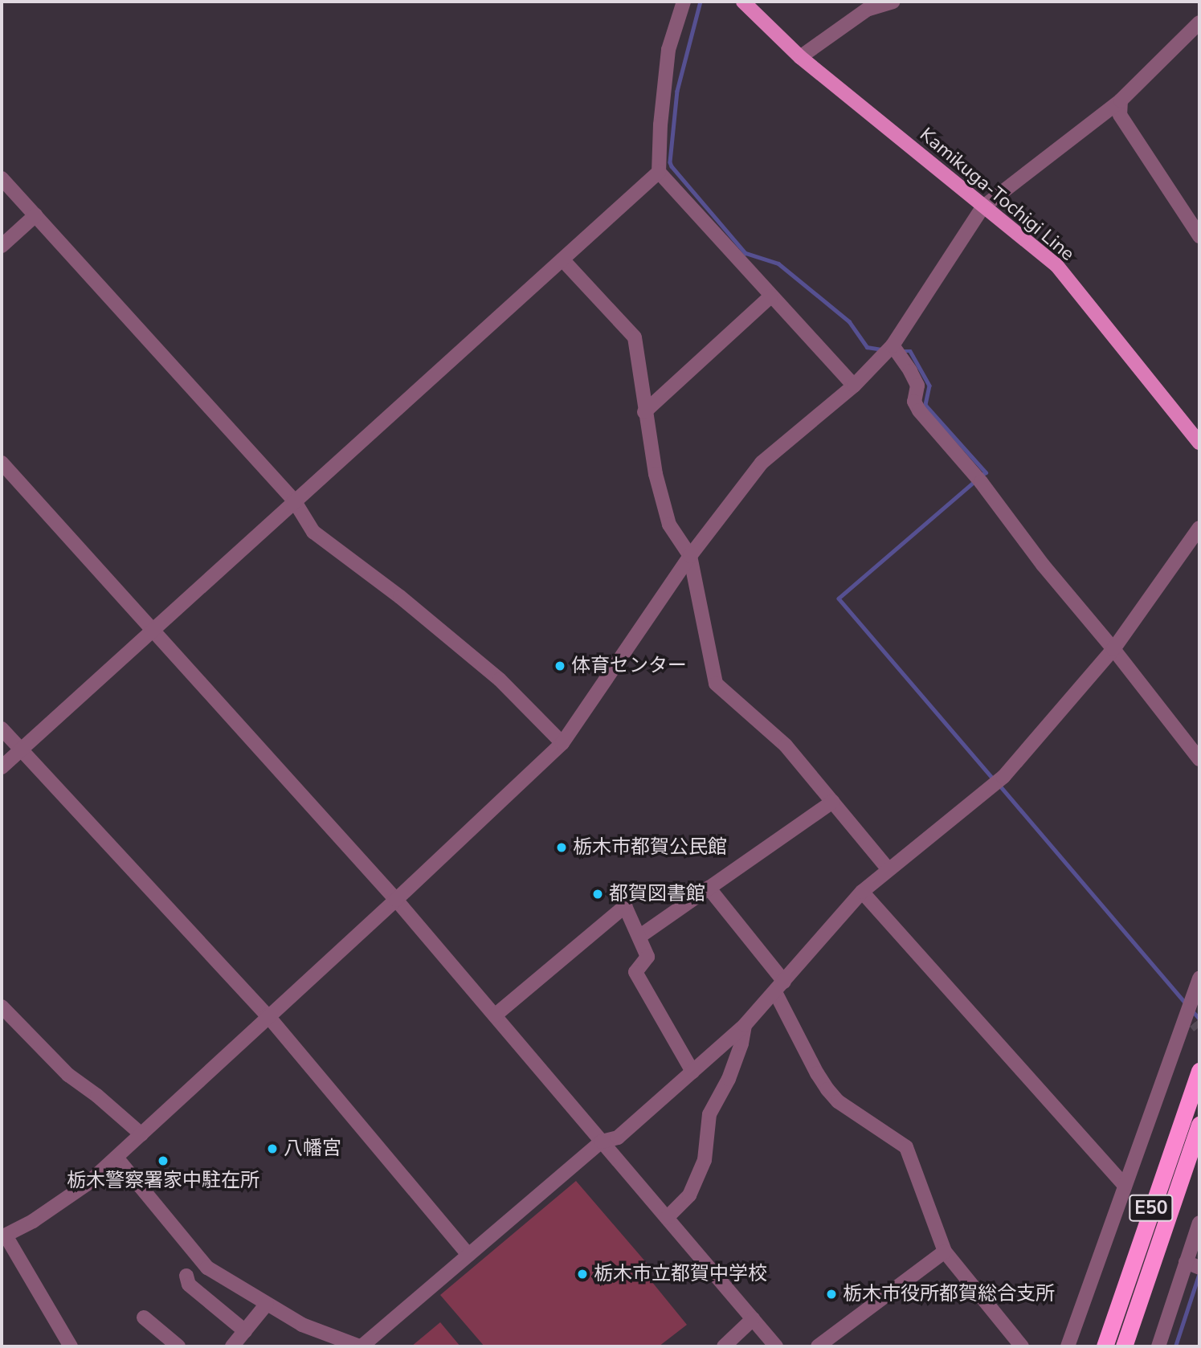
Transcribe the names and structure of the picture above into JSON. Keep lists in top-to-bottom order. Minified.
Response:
{"streets":{"highway":["E50"],"main road":["Kamikuga-Tochigi Line"]},"places":["体育センター","栃木市都賀公民館","都賀図書館","八幡宮","栃木警察署家中駐在所","栃木市立都賀中学校","栃木市役所都賀総合支所"]}
